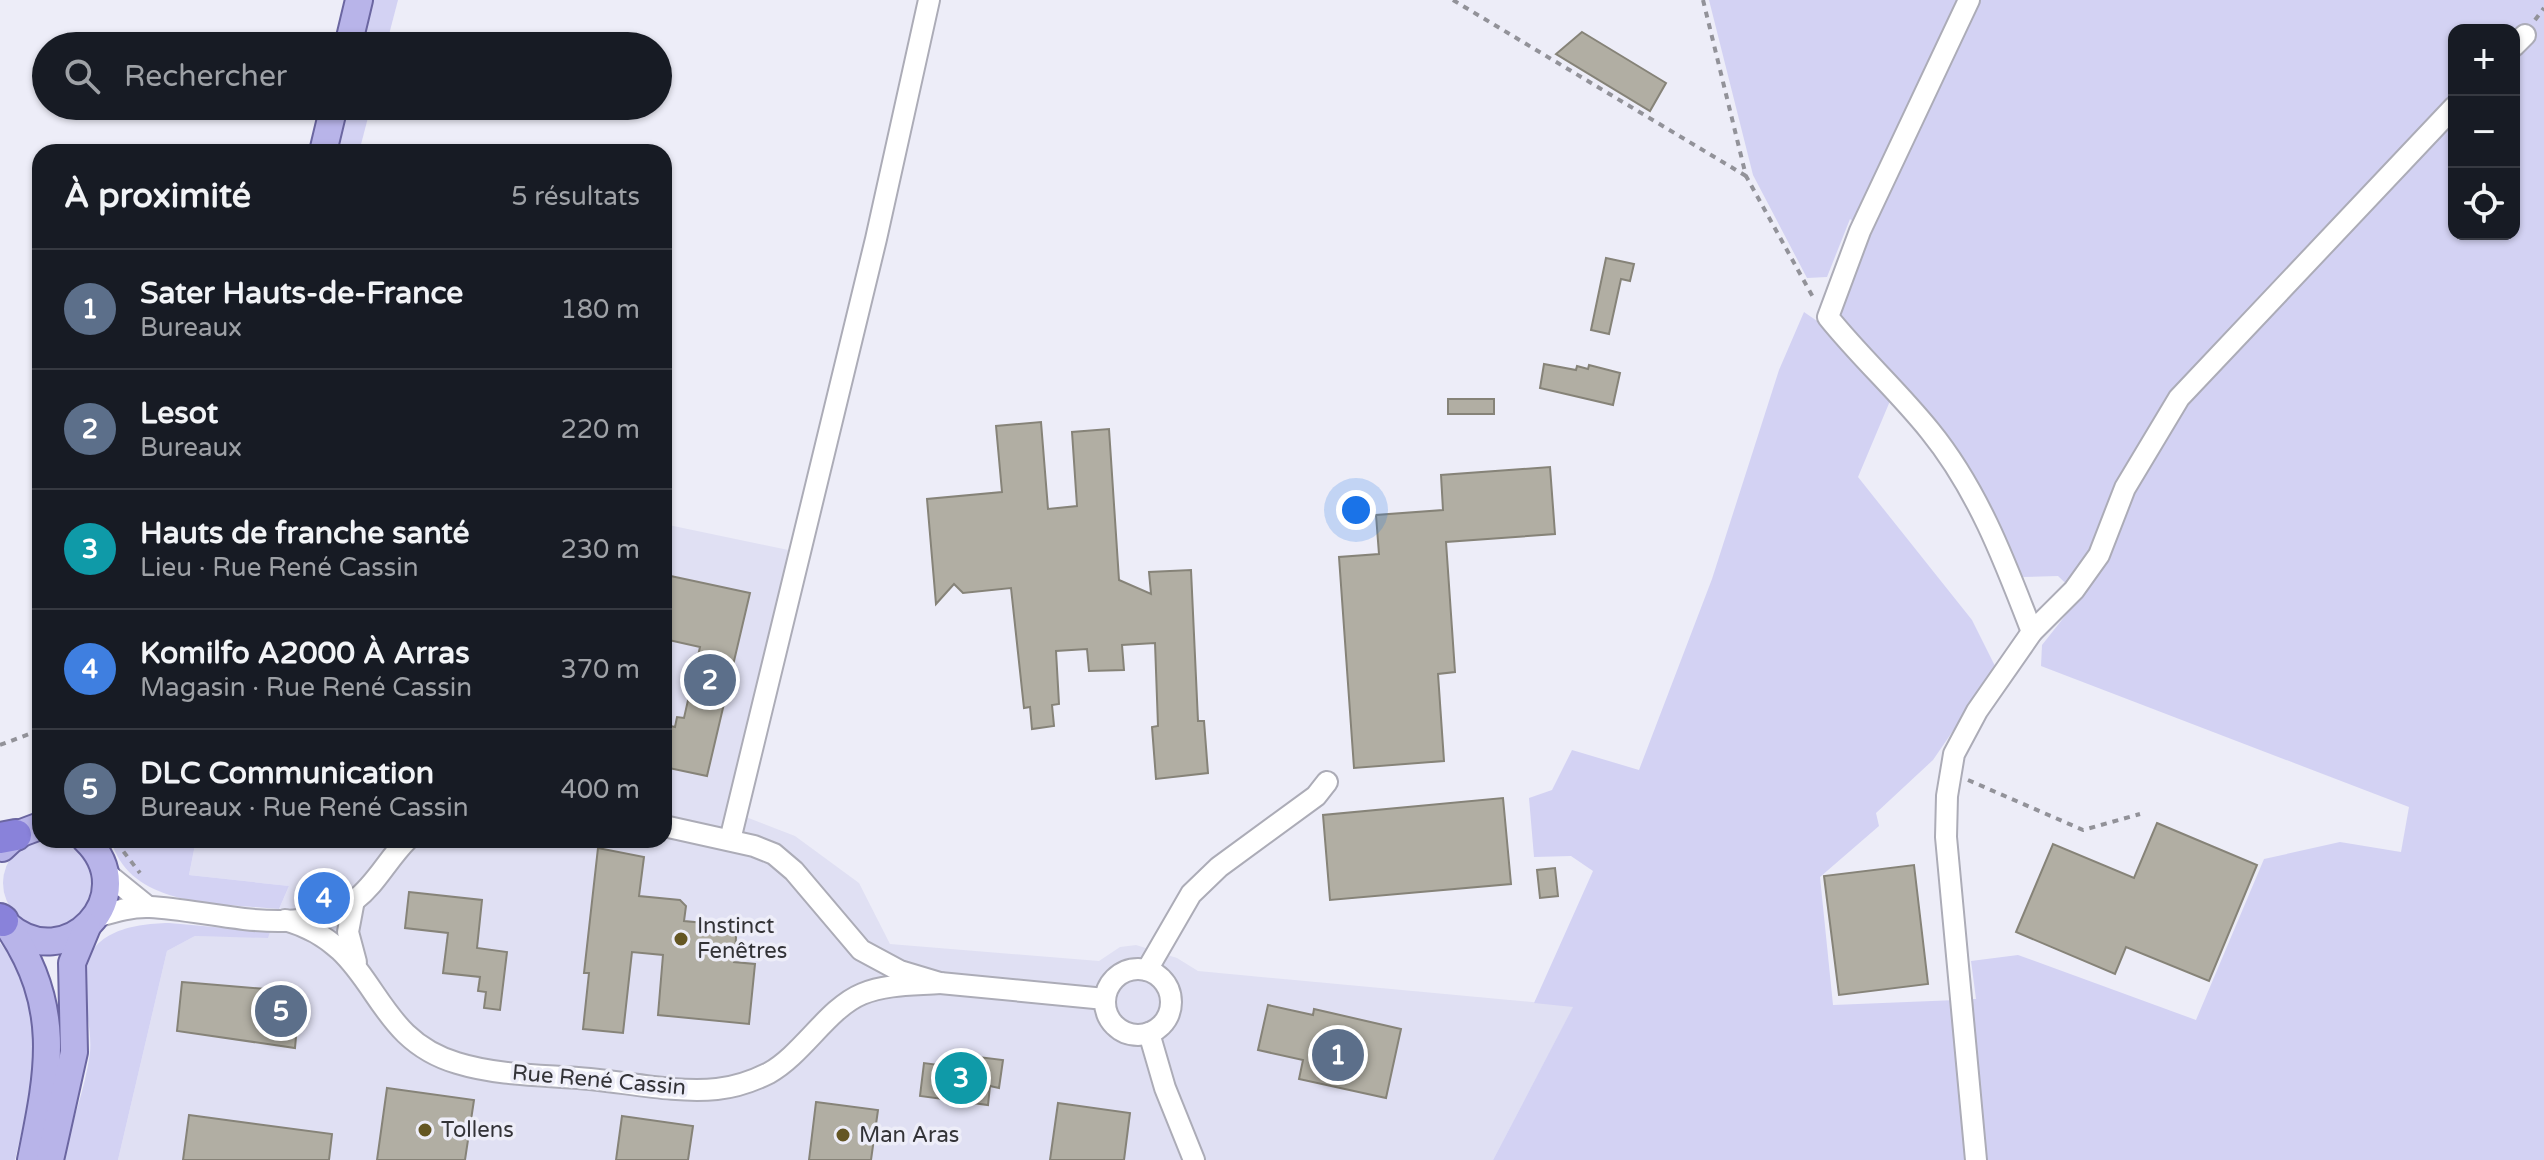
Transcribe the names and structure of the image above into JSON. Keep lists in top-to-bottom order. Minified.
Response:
{"streets":{"street":["Rue René Cassin"]},"places":["Instinct Fenêtres","Tollens","Man Aras"],"page":{"map_buttons":["+","−"],"search":"Rechercher","heading":["À proximité","5 résultats"],"list":[{"mark":"1","name":"Sater Hauts-de-France","note":"Bureaux","value":"180 m"},{"mark":"2","name":"Lesot","note":"Bureaux","value":"220 m"},{"mark":"3","name":"Hauts de franche santé","note":"Lieu · Rue René Cassin","value":"230 m"},{"mark":"4","name":"Komilfo A2000 À Arras","note":"Magasin · Rue René Cassin","value":"370 m"},{"mark":"5","name":"DLC Communication","note":"Bureaux · Rue René Cassin","value":"400 m"}],"pins":["2","4","5","1","3"]}}
